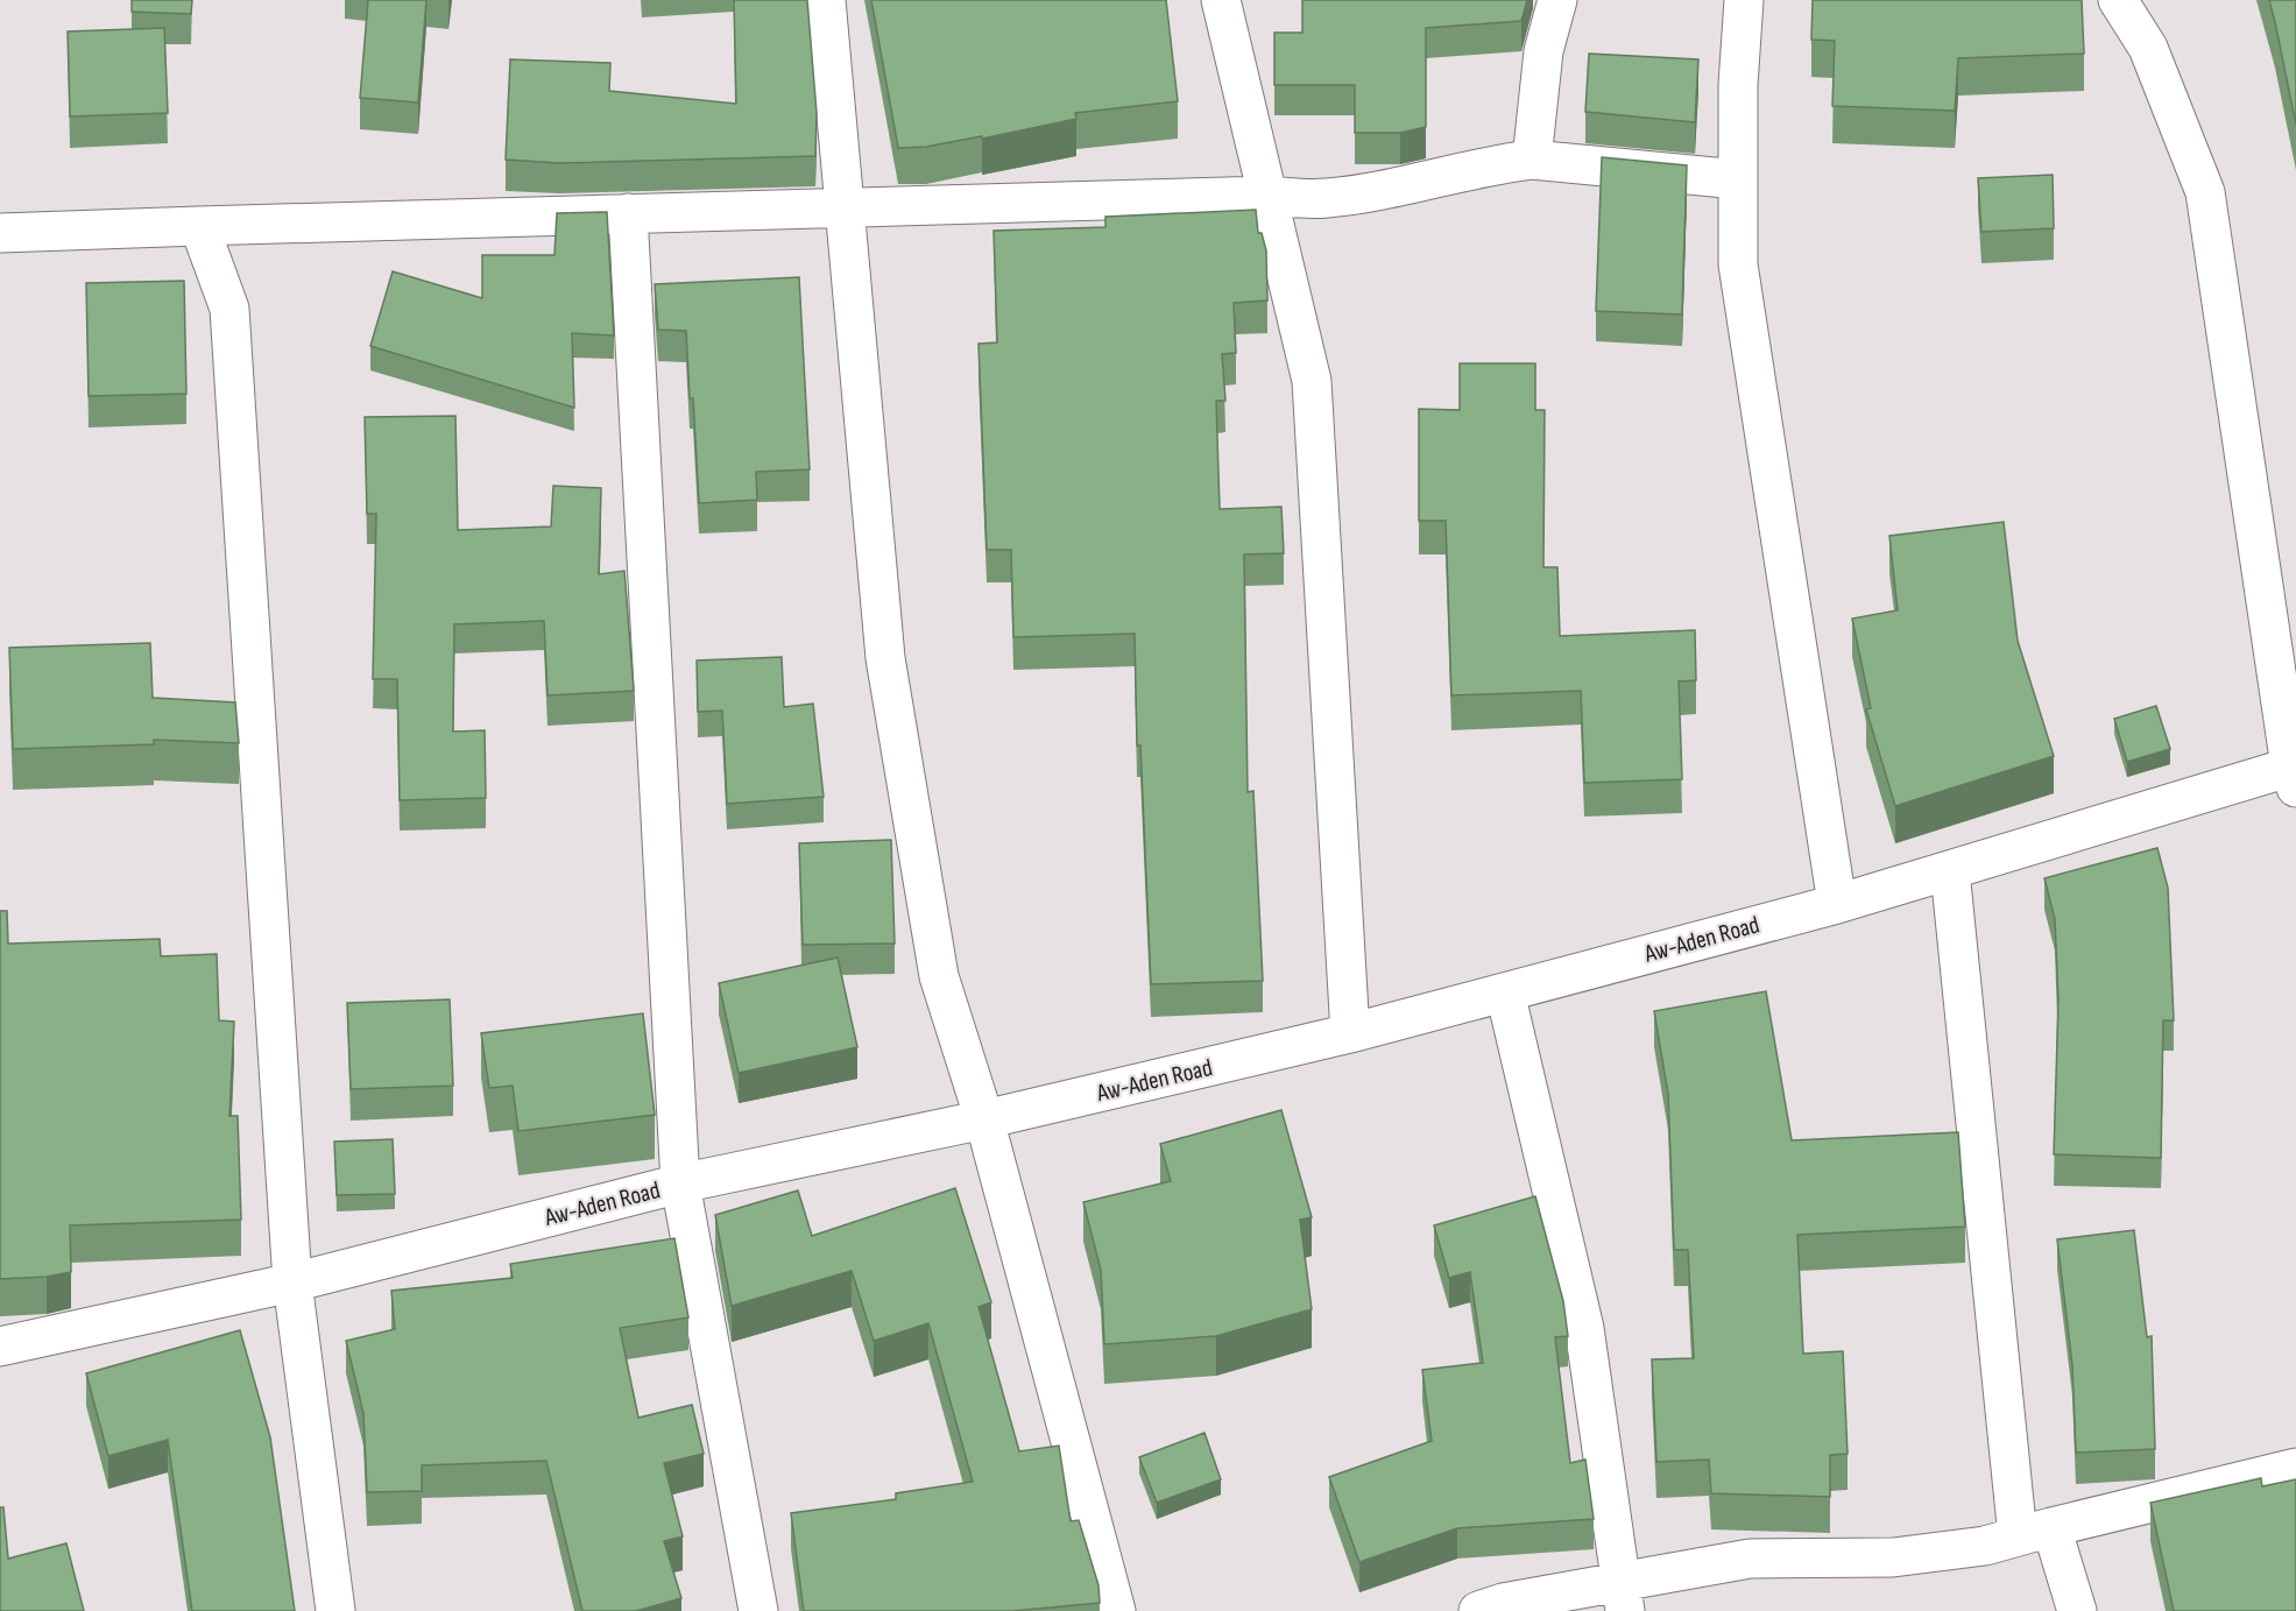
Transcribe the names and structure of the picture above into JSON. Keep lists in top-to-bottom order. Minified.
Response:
{"streets":{"street":["Aw-Aden Road"]}}
